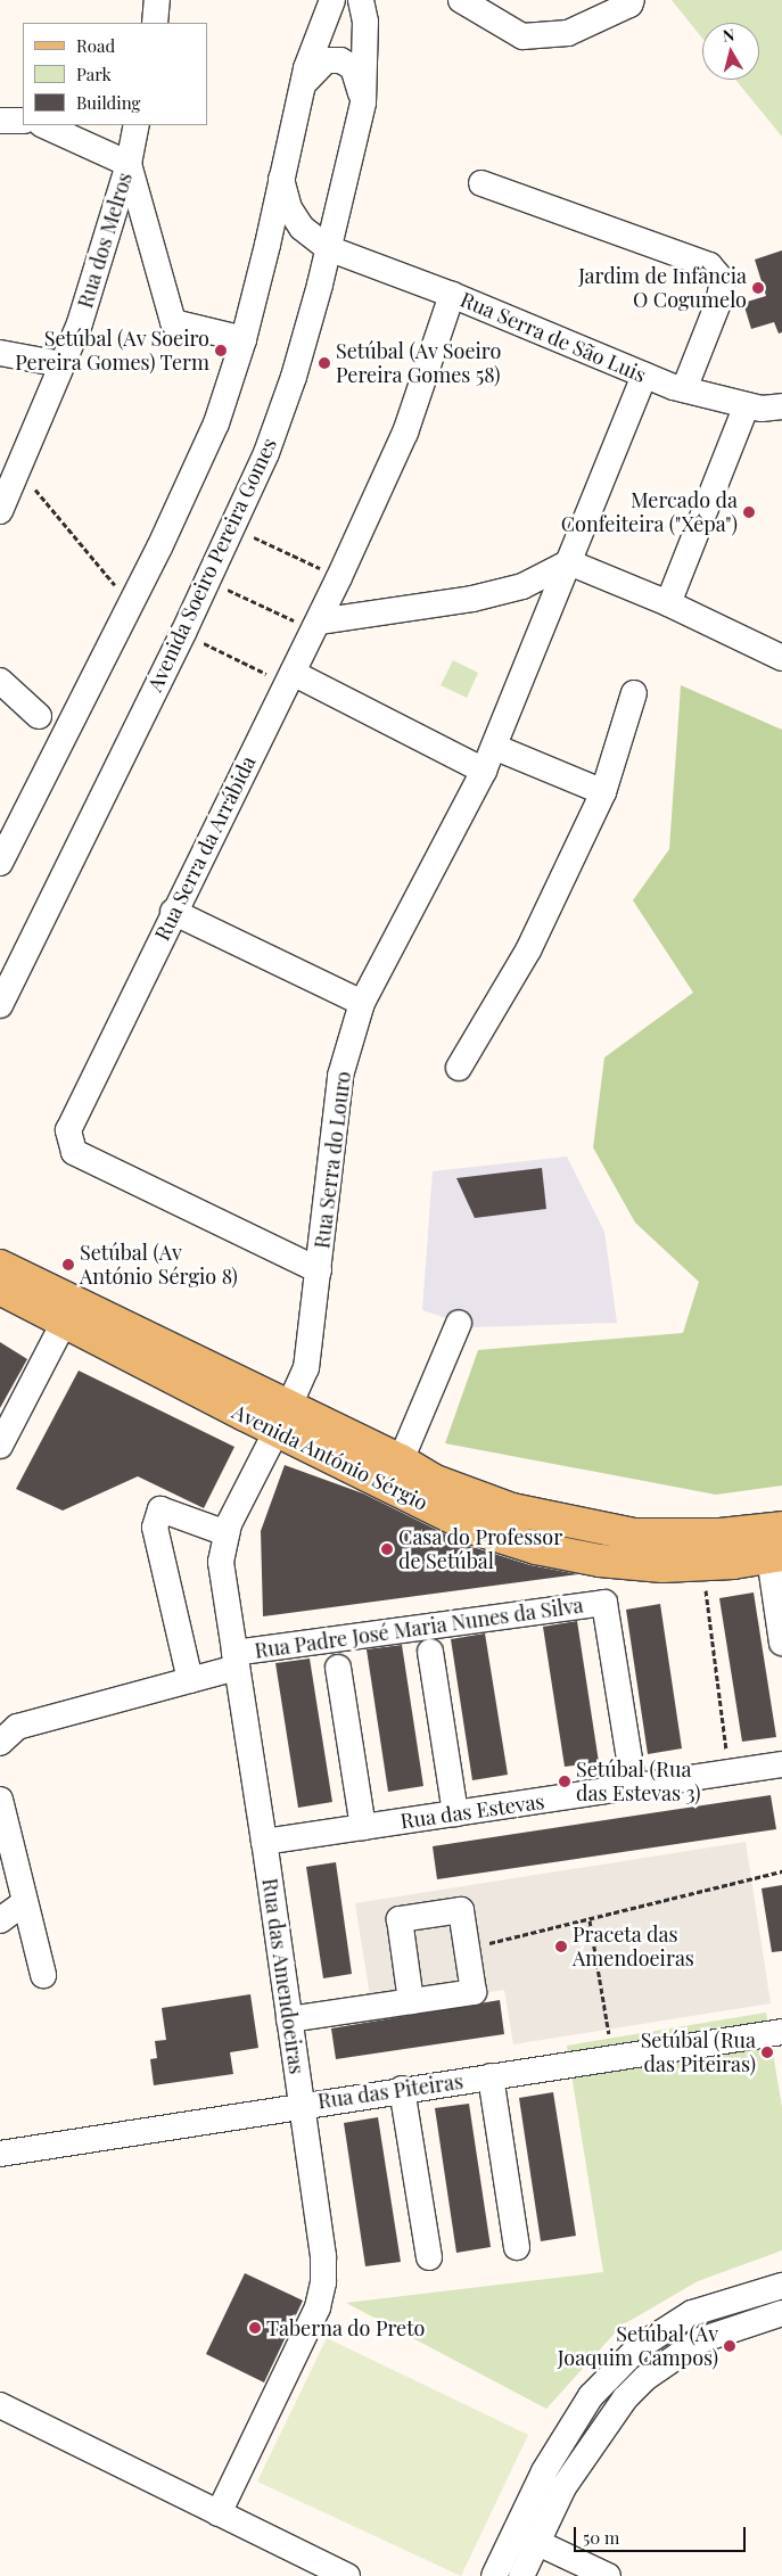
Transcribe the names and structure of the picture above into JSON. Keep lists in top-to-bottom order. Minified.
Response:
{"streets":{"main road":["Avenida António Sérgio"],"street":["Rua dos Melros","Rua Serra de São Luis","Avenida Soeiro Pereira Gomes","Rua Serra da Arrábida","Rua Serra do Louro","Rua Padre José Maria Nunes da Silva","Rua das Estevas","Rua das Amendoeiras","Rua das Piteiras"]},"crossings":[["Rua Serra de São Luis","Avenida Soeiro Pereira Gomes"],["Rua Serra de São Luis","Rua Serra da Arrábida"],["Rua Serra de São Luis","Rua Serra do Louro"],["Rua Serra da Arrábida","Rua Serra do Louro"],["Rua Serra do Louro","Avenida António Sérgio"],["Rua Serra do Louro","Rua das Amendoeiras"],["Avenida António Sérgio","Rua das Amendoeiras"],["Rua Padre José Maria Nunes da Silva","Rua das Estevas"],["Rua Padre José Maria Nunes da Silva","Rua das Amendoeiras"],["Rua das Estevas","Rua das Amendoeiras"],["Rua das Amendoeiras","Rua das Piteiras"]],"places":["Jardim de Infância O Cogumelo","Setúbal (Av Soeiro Pereira Gomes) Term","Setúbal (Av Soeiro Pereira Gomes 58)","Mercado da Confeiteira (\"Xêpa\")","Setúbal (Av António Sérgio 8)","Casa do Professor de Setúbal","Setúbal (Rua das Estevas 3)","Praceta das Amendoeiras","Setúbal (Rua das Piteiras)","Taberna do Preto","Setúbal (Av Joaquim Campos)"],"legend":["Road","Park","Building"],"scale_bar":"50 m","north":"top"}
